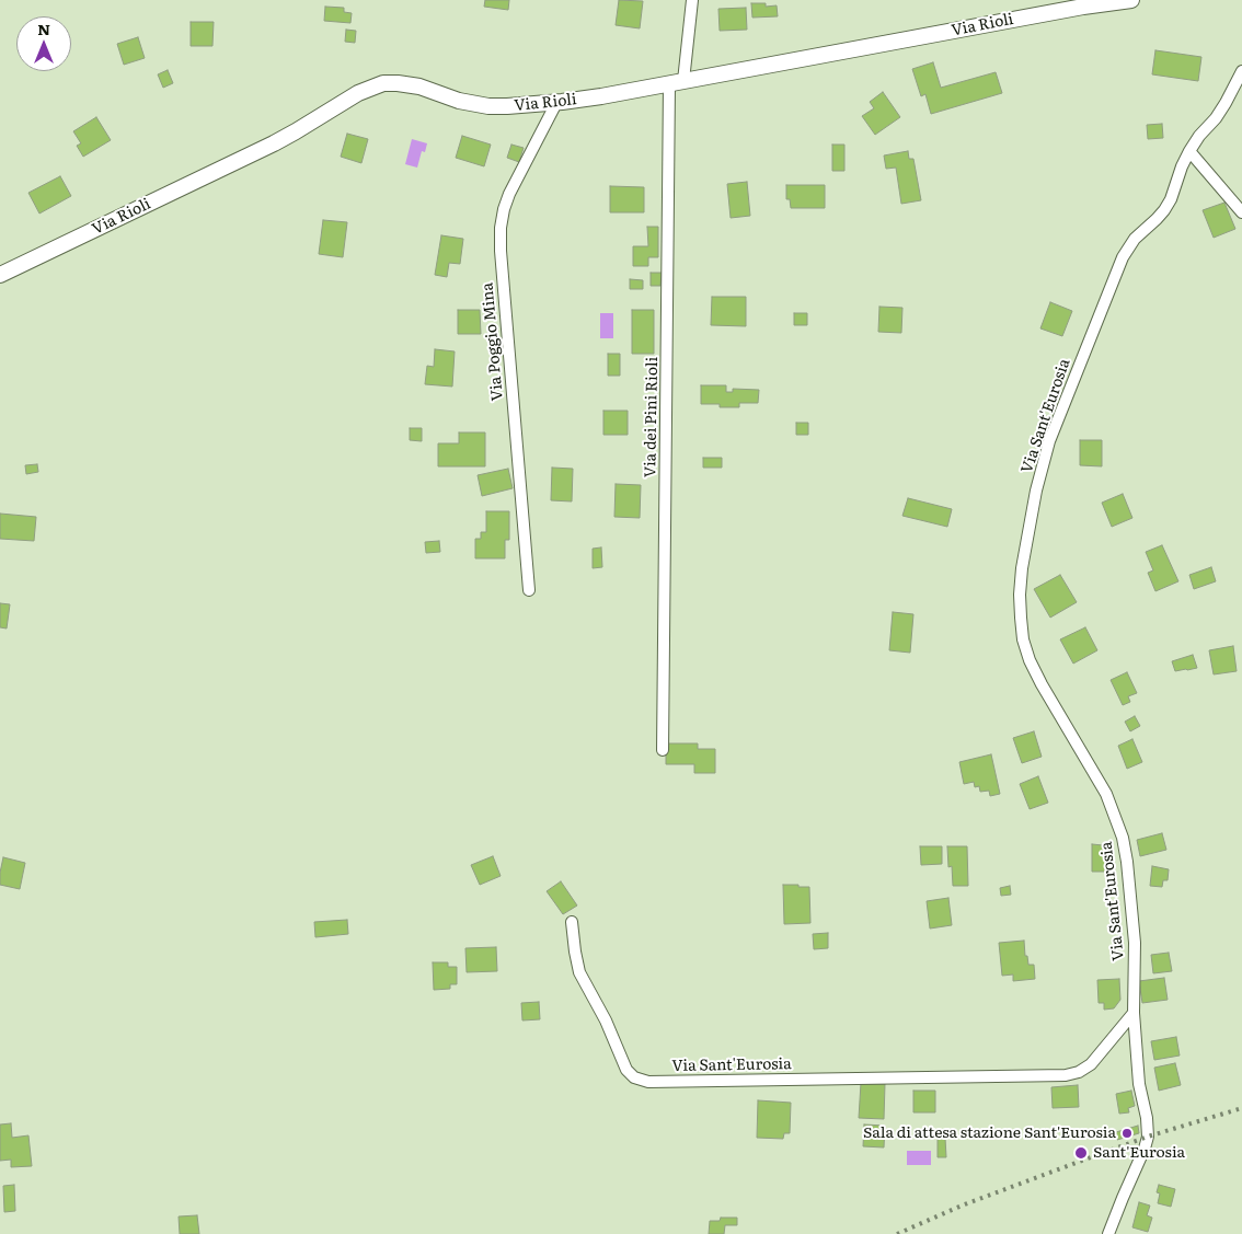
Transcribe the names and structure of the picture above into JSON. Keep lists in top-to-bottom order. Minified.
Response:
{"streets":{"main road":["Via Rioli"],"street":["Via Poggio Mina","Via Sant'Eurosia","Via dei Pini Rioli"]},"crossings":[["Via Rioli","Via Poggio Mina"],["Via Rioli","Via dei Pini Rioli"]],"places":["Sala di attesa stazione Sant'Eurosia","Sant'Eurosia"],"north":"top"}
